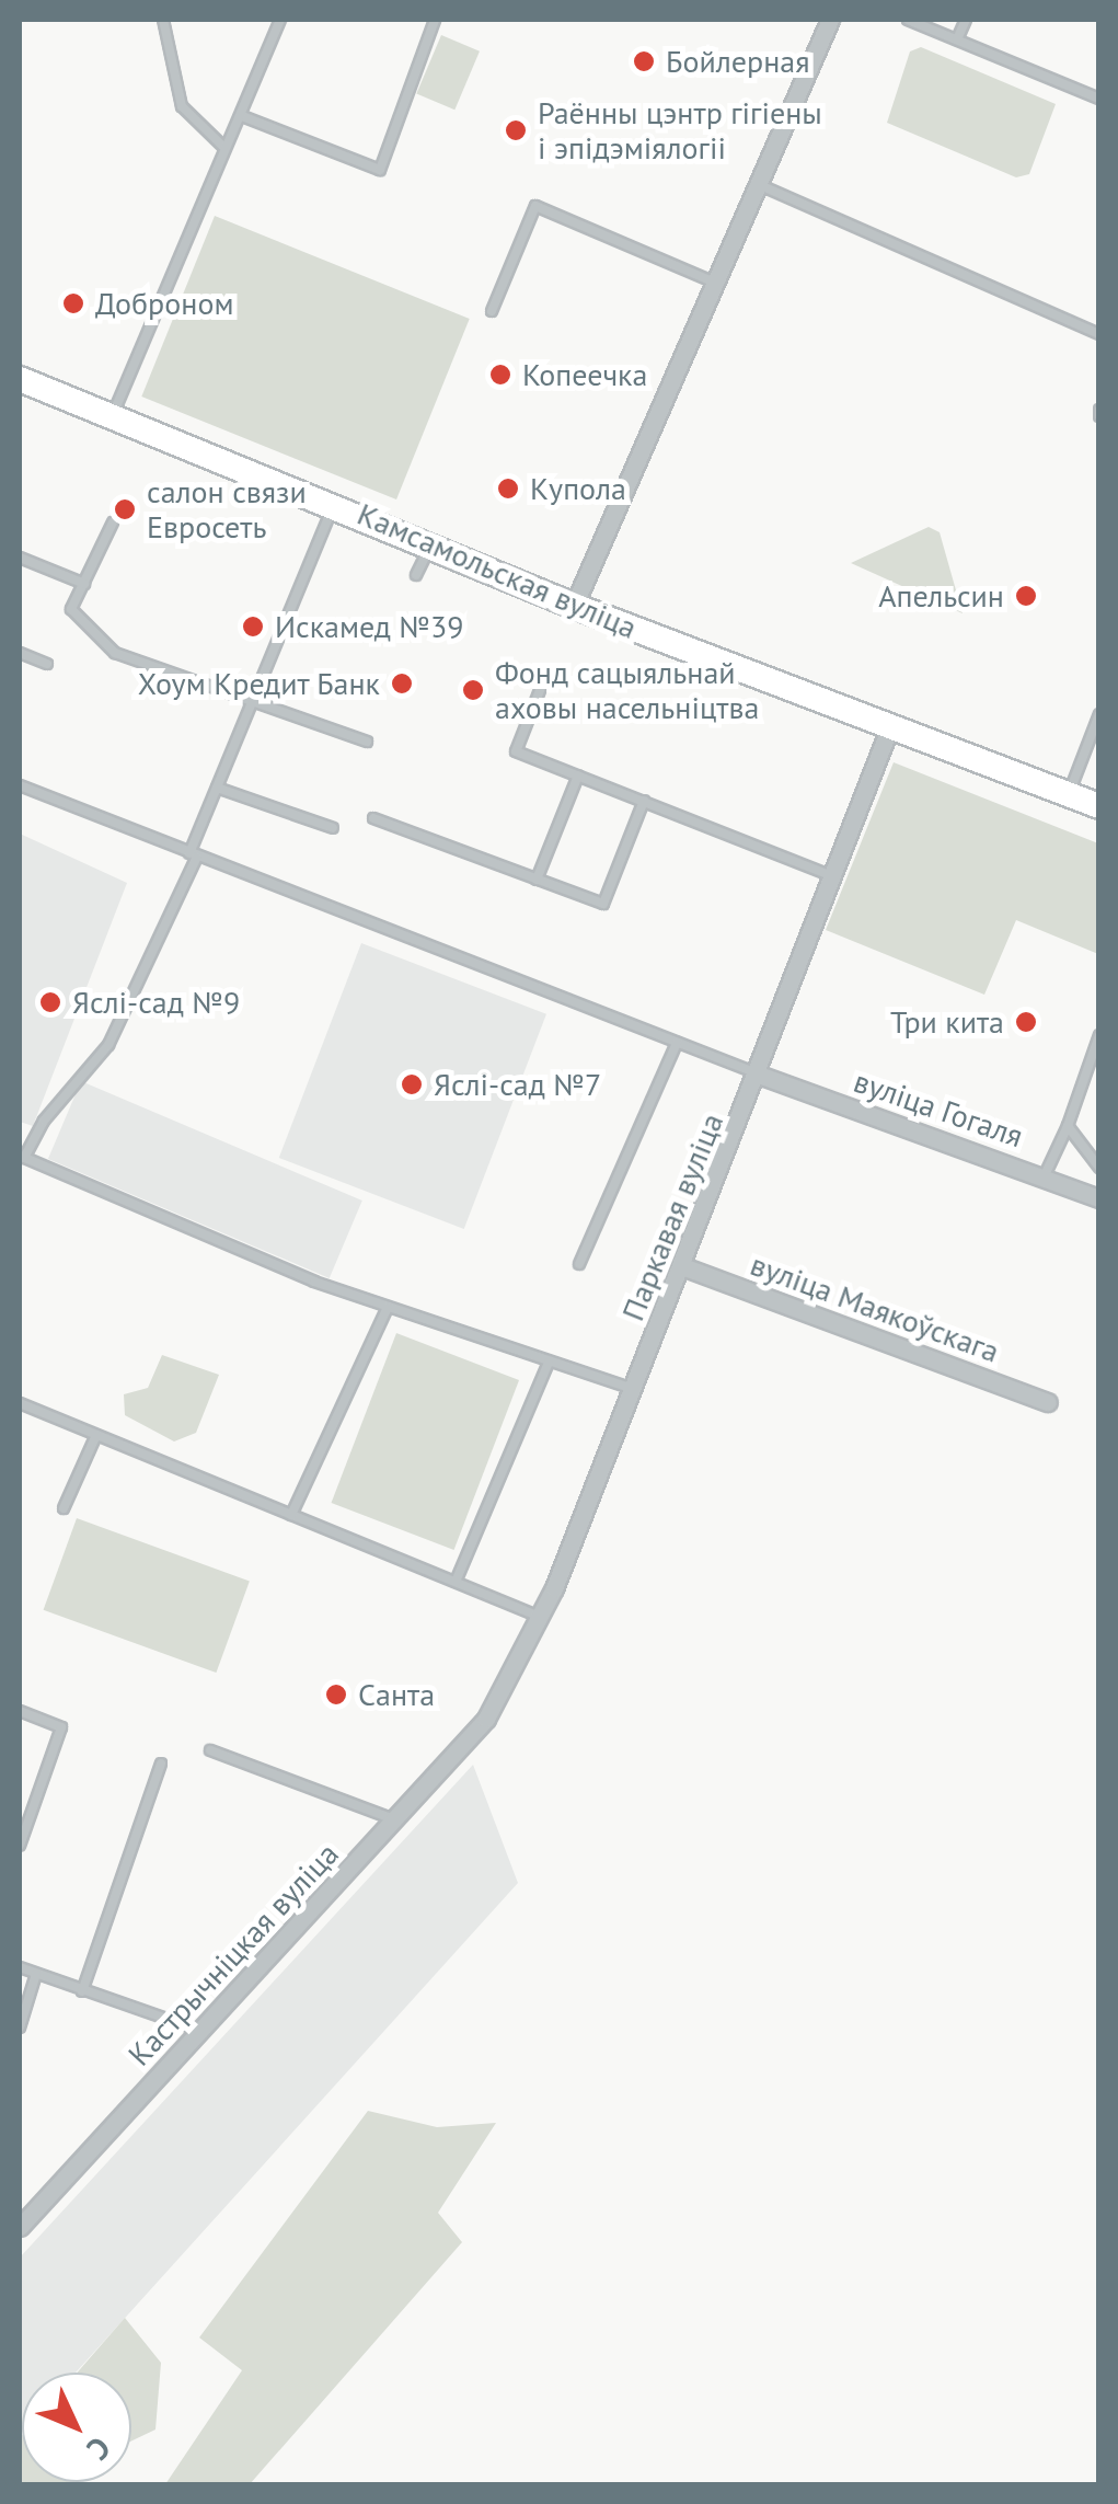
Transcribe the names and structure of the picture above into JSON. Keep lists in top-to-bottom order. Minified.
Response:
{"streets":{"main road":["Камсамольская вуліца"],"street":["вуліца Гогаля","Паркавая вуліца","вуліца Маякоўскага","Кастрычніцкая вуліца"]},"crossings":[["Камсамольская вуліца","Паркавая вуліца"],["вуліца Гогаля","Паркавая вуліца"],["Паркавая вуліца","вуліца Маякоўскага"],["Паркавая вуліца","Кастрычніцкая вуліца"]],"places":["Бойлерная","Раённы цэнтр гігіены і эпідэміялогіі","Доброном","Копеечка","Купола","салон связи Евросеть","Апельсин","Искамед №39","Хоум Кредит Банк","Фонд сацыяльнай аховы насельніцтва","Яслі-сад №9","Три кита","Яслі-сад №7","Санта"],"north":"bottom right"}
